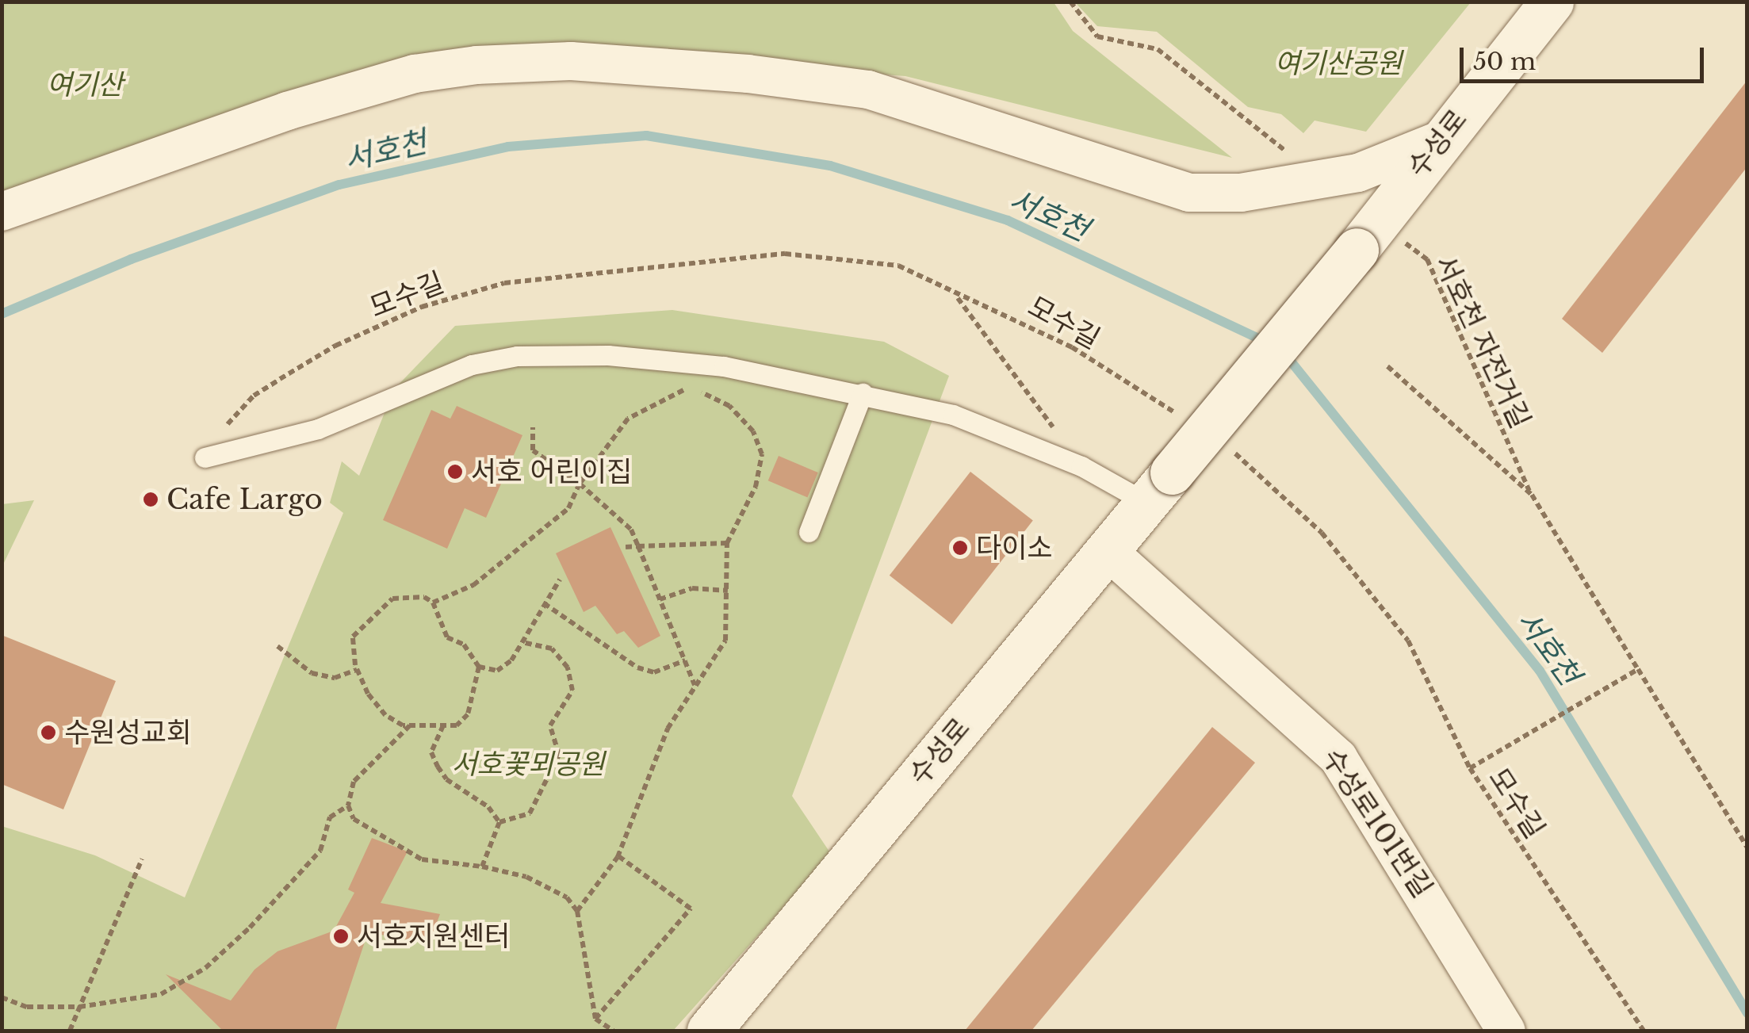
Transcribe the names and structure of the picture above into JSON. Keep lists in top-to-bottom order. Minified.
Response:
{"streets":{"main road":["수성로"],"street":["수성로101번길"],"path":["모수길","서호천 자전거길"]},"crossings":[["수성로","서호천 자전거길"],["수성로","수성로101번길"]],"water":["서호천"],"parks":["여기산공원","여기산","서호꽃뫼공원"],"places":["서호 어린이집","Cafe Largo","다이소","수원성교회","서호지원센터"],"scale_bar":"50 m"}
